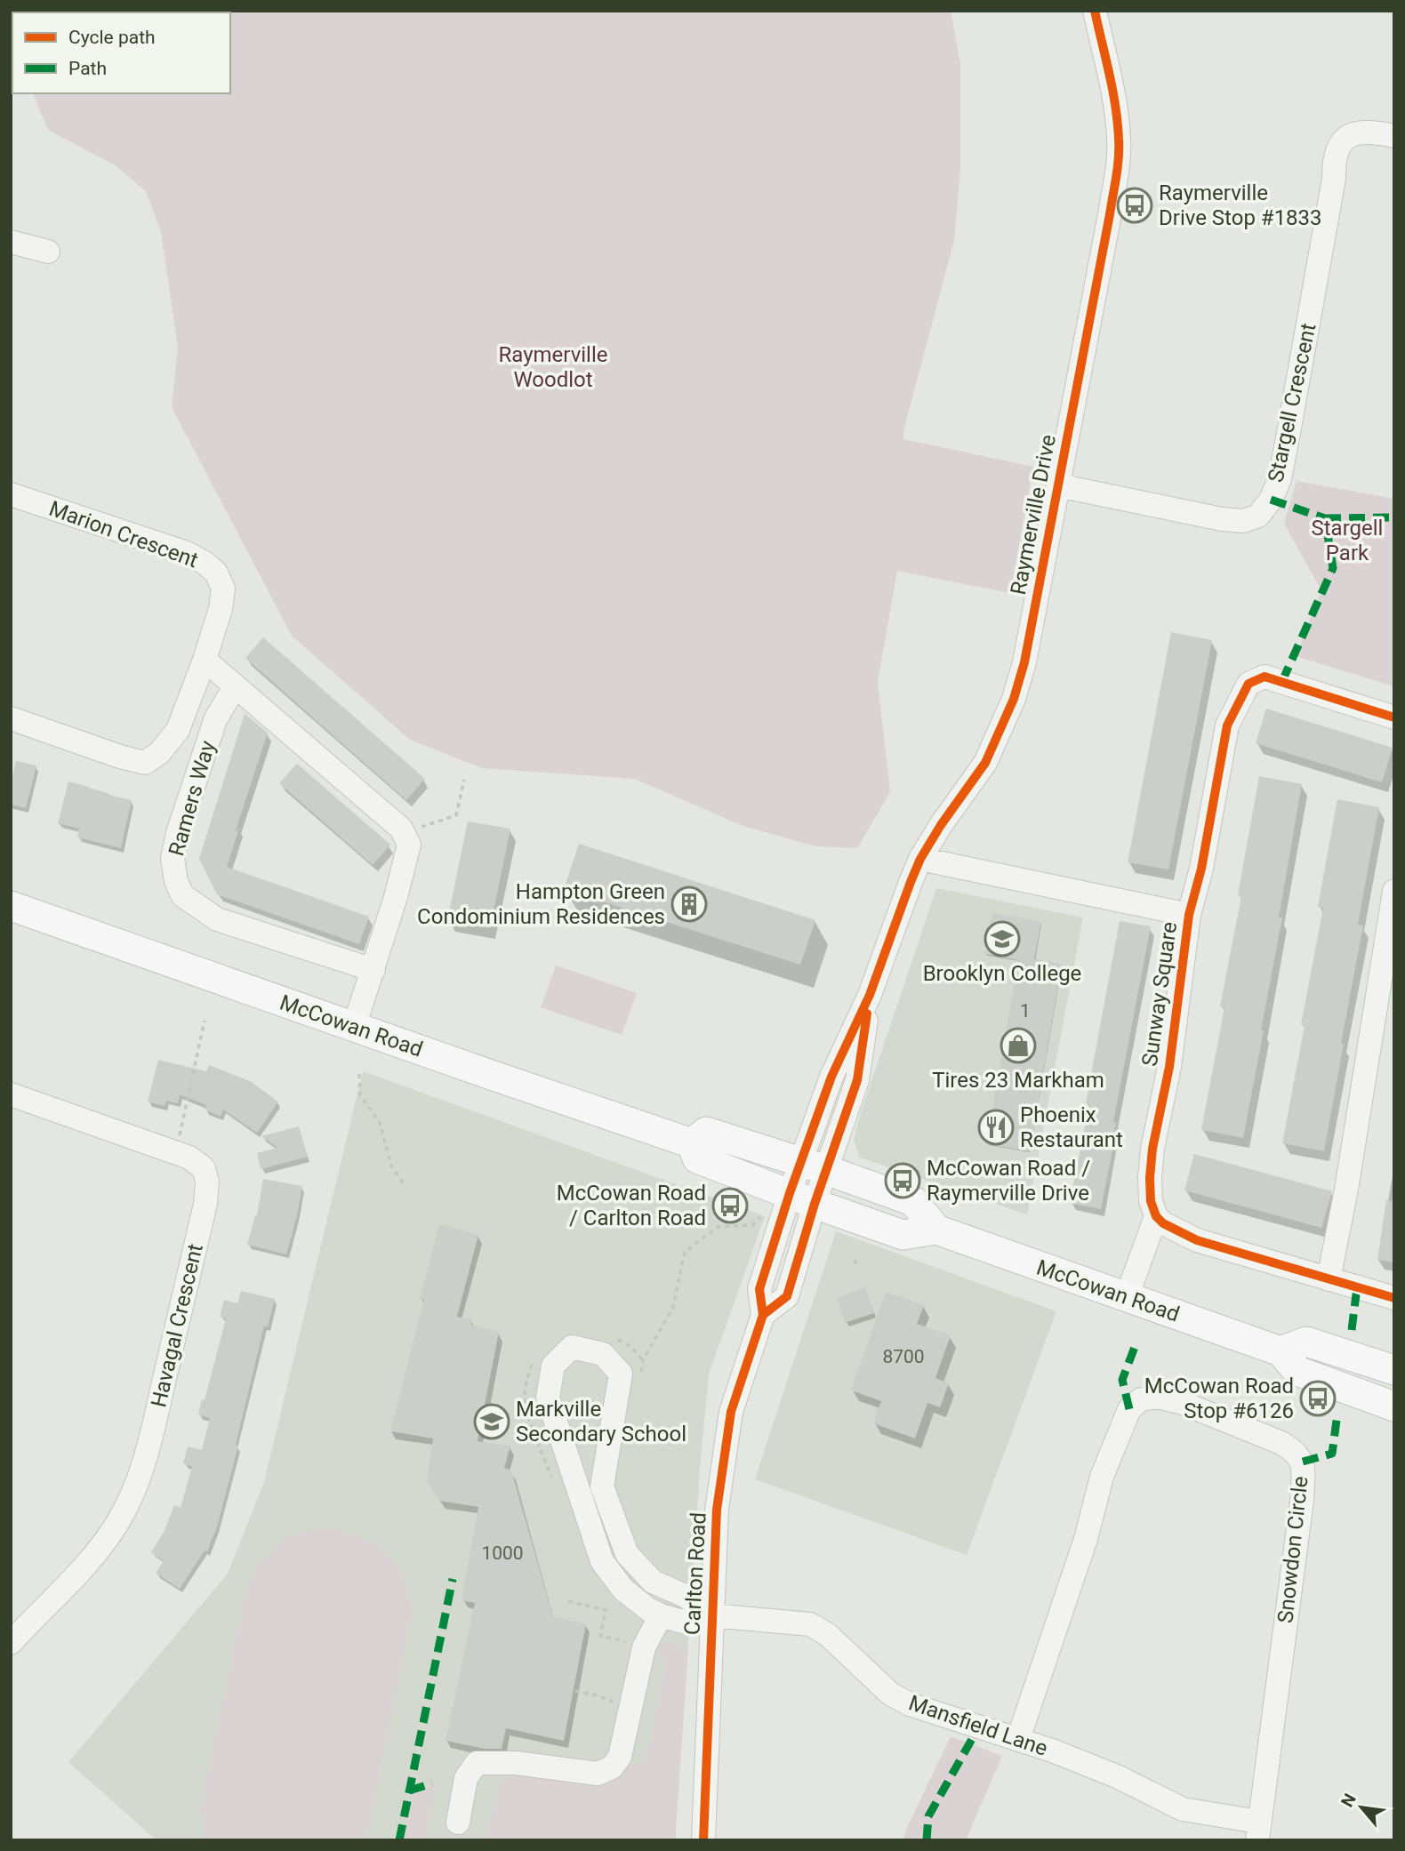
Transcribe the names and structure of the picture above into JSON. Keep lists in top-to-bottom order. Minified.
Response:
{"streets":{"main road":["McCowan Road"],"street":["Stargell Crescent","Raymerville Drive","Marion Crescent","Ramers Way","Sunway Square","Havagal Crescent","Snowdon Circle","Carlton Road","Mansfield Lane"]},"crossings":[["Stargell Crescent","Raymerville Drive"],["Raymerville Drive","Sunway Square"],["Raymerville Drive","McCowan Road"],["Raymerville Drive","Carlton Road"],["McCowan Road","Carlton Road"],["Snowdon Circle","Mansfield Lane"],["Carlton Road","Mansfield Lane"]],"parks":["Raymerville Woodlot","Stargell Park"],"places":{"bus stop":["Raymerville Drive Stop #1833","McCowan Road / Raymerville Drive","McCowan Road / Carlton Road","McCowan Road Stop #6126"],"building":["Hampton Green Condominium Residences"],"school or university":["Brooklyn College","Markville Secondary School"],"shop":["Tires 23 Markham"],"restaurant":["Phoenix Restaurant"]},"house_numbers":["1","8700","1000"],"legend":["Cycle path","Path"],"north":"top left"}
